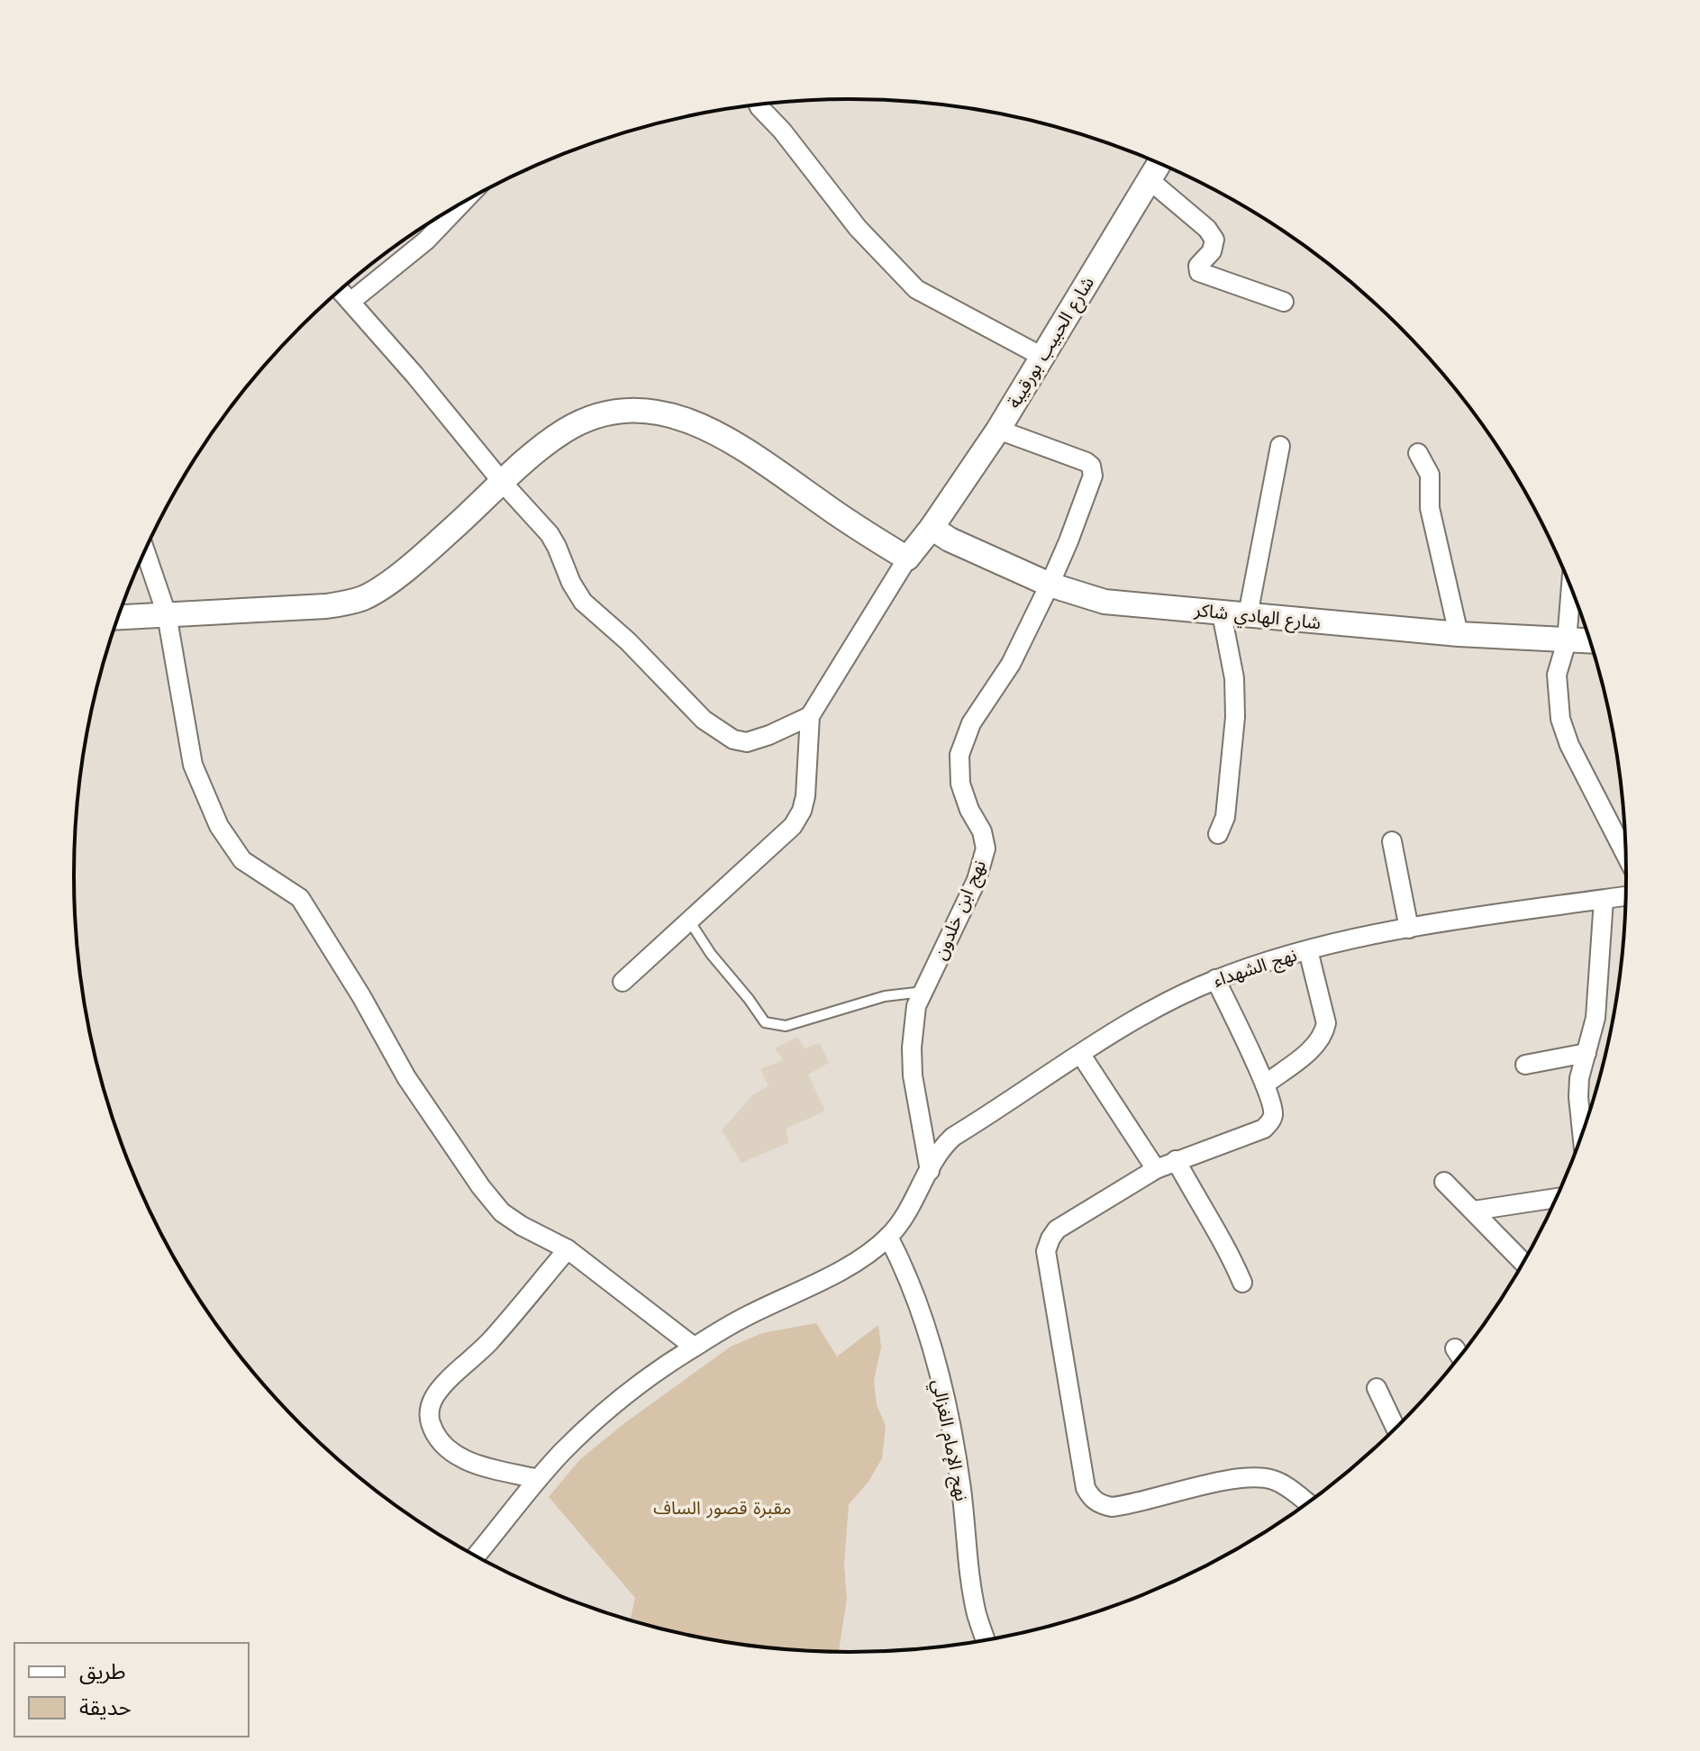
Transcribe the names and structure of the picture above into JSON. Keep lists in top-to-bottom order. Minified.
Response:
{"streets":{"street":["شارع الحبيب بورقيبة","شارع الهادي شاكر","نهج ابن خلدون","نهج الشهداء","نهج الإمام الغزالي"]},"crossings":[["شارع الحبيب بورقيبة","شارع الهادي شاكر"],["شارع الحبيب بورقيبة","نهج ابن خلدون"],["شارع الهادي شاكر","نهج ابن خلدون"],["نهج ابن خلدون","نهج الشهداء"],["نهج الشهداء","نهج الإمام الغزالي"]],"parks":["مقبرة قصور الساف"],"legend":["طريق","حديقة"]}
